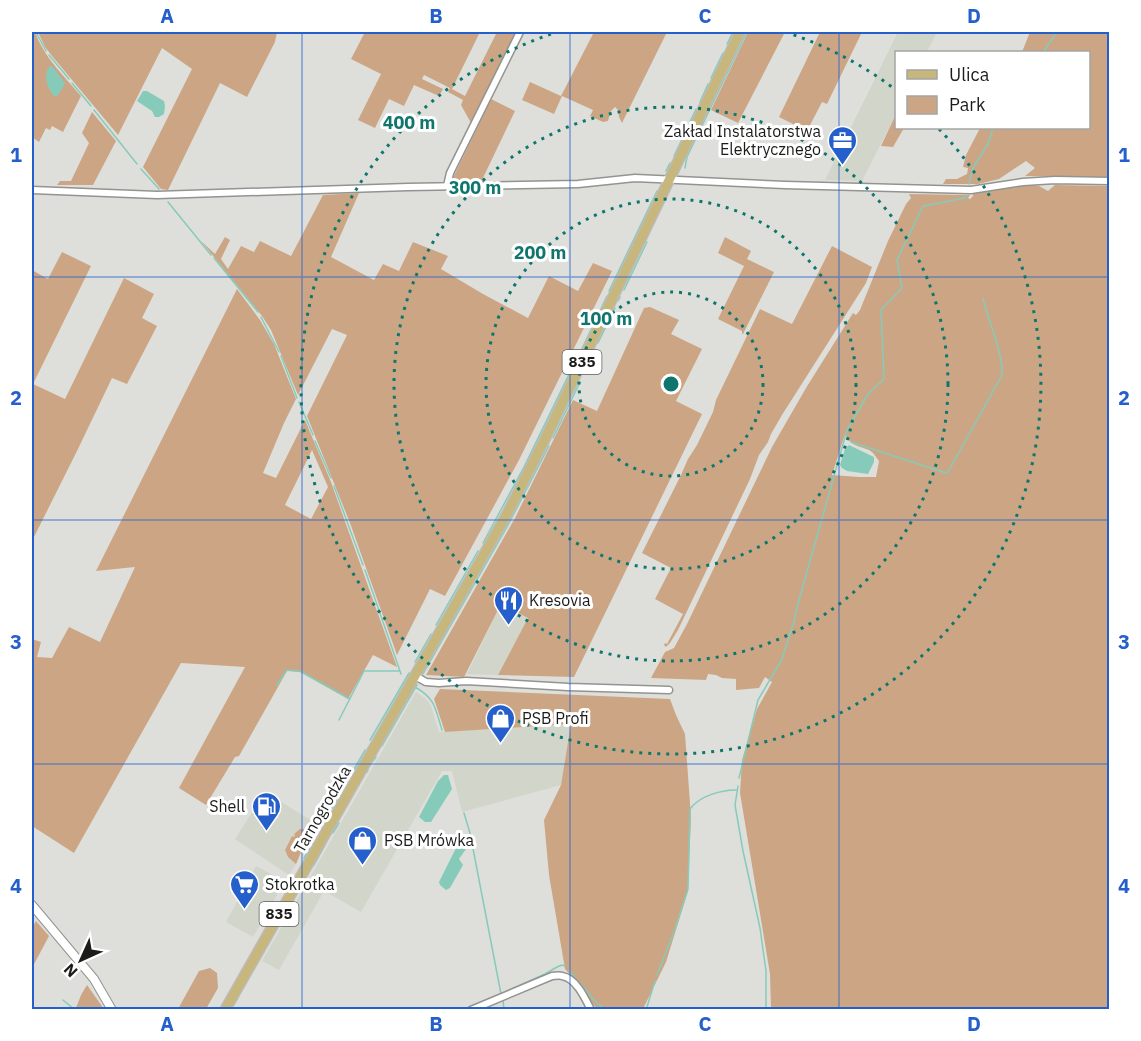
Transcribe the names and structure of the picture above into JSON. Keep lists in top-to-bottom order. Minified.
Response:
{"streets":{"main road":["835","Tarnogrodzka"]},"crossings":[["835","Tarnogrodzka"]],"places":{"office":["Zakład Instalatorstwa Elektrycznego"],"restaurant":["Kresovia"],"shop":["PSB Profi","PSB Mrówka"],"fuel station":["Shell"],"supermarket":["Stokrotka"]},"legend":["Ulica","Park"],"north":"bottom left","grid":{"columns":["A","B","C","D"],"rows":["1","2","3","4"]},"rings":["400 m","300 m","200 m","100 m"]}
